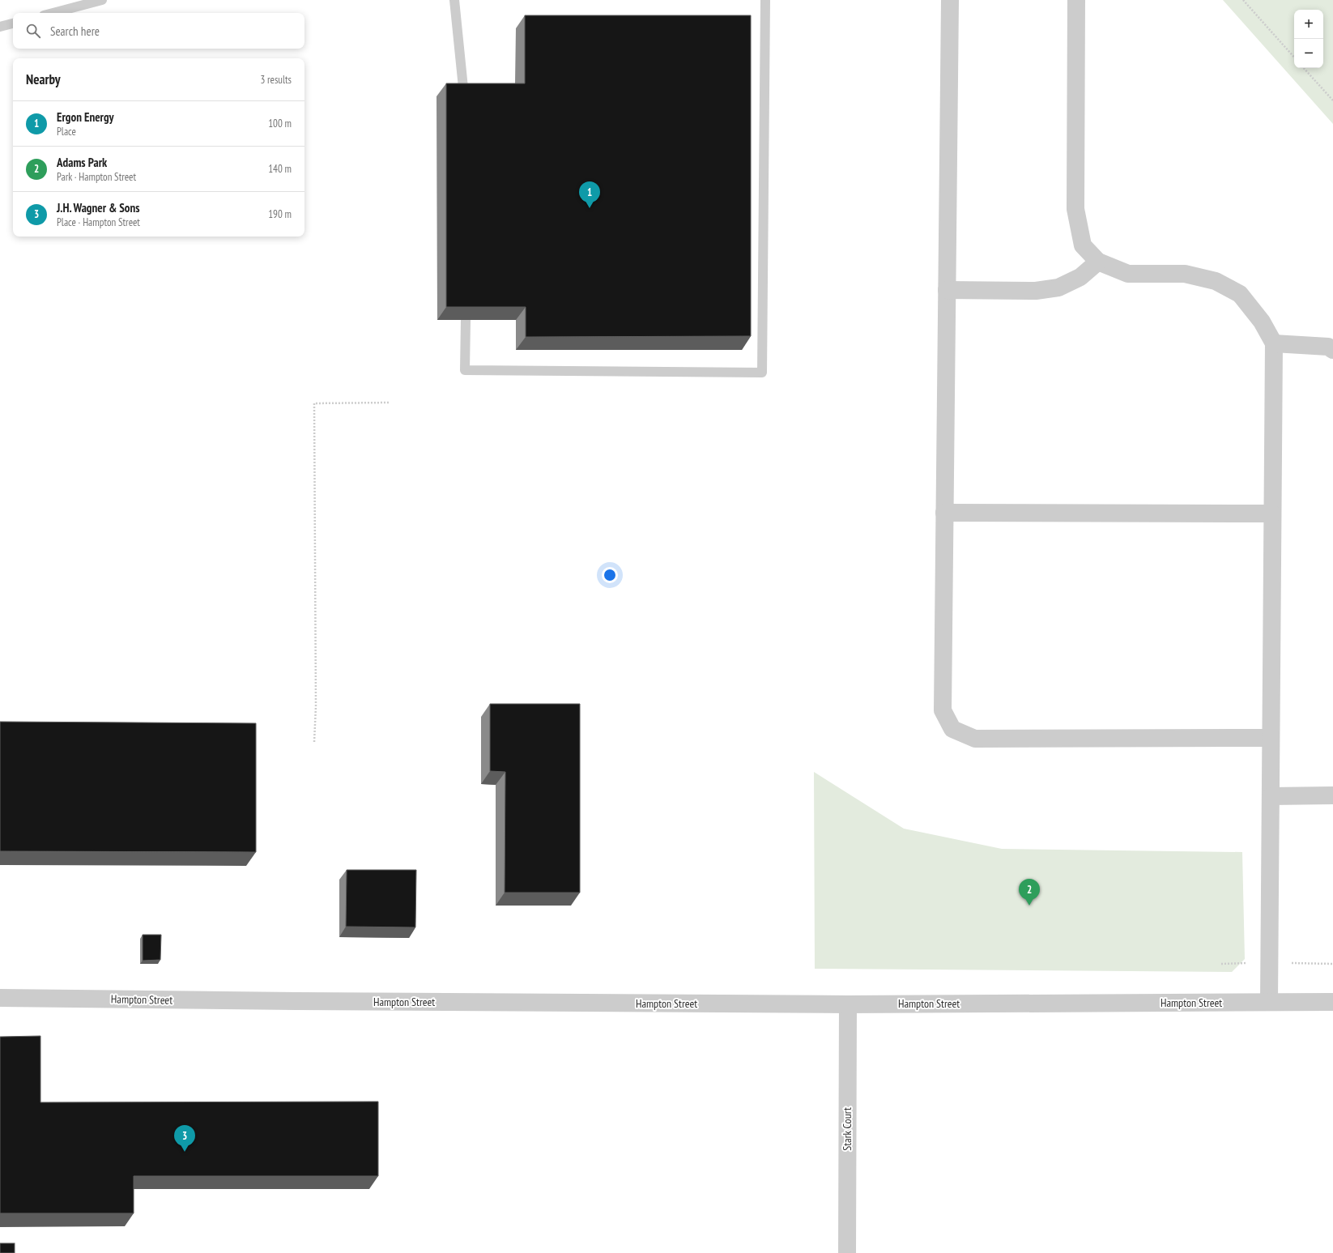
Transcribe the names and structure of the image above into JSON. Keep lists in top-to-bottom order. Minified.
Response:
{"streets":{"street":["Hampton Street","Stark Court"]},"crossings":[["Hampton Street","Stark Court"]],"page":{"map_buttons":["+","−"],"search":"Search here","heading":["Nearby","3 results"],"list":[{"mark":"1","name":"Ergon Energy","note":"Place","value":"100 m"},{"mark":"2","name":"Adams Park","note":"Park · Hampton Street","value":"140 m"},{"mark":"3","name":"J.H. Wagner & Sons","note":"Place · Hampton Street","value":"190 m"}],"pins":["1","2","3"]}}
